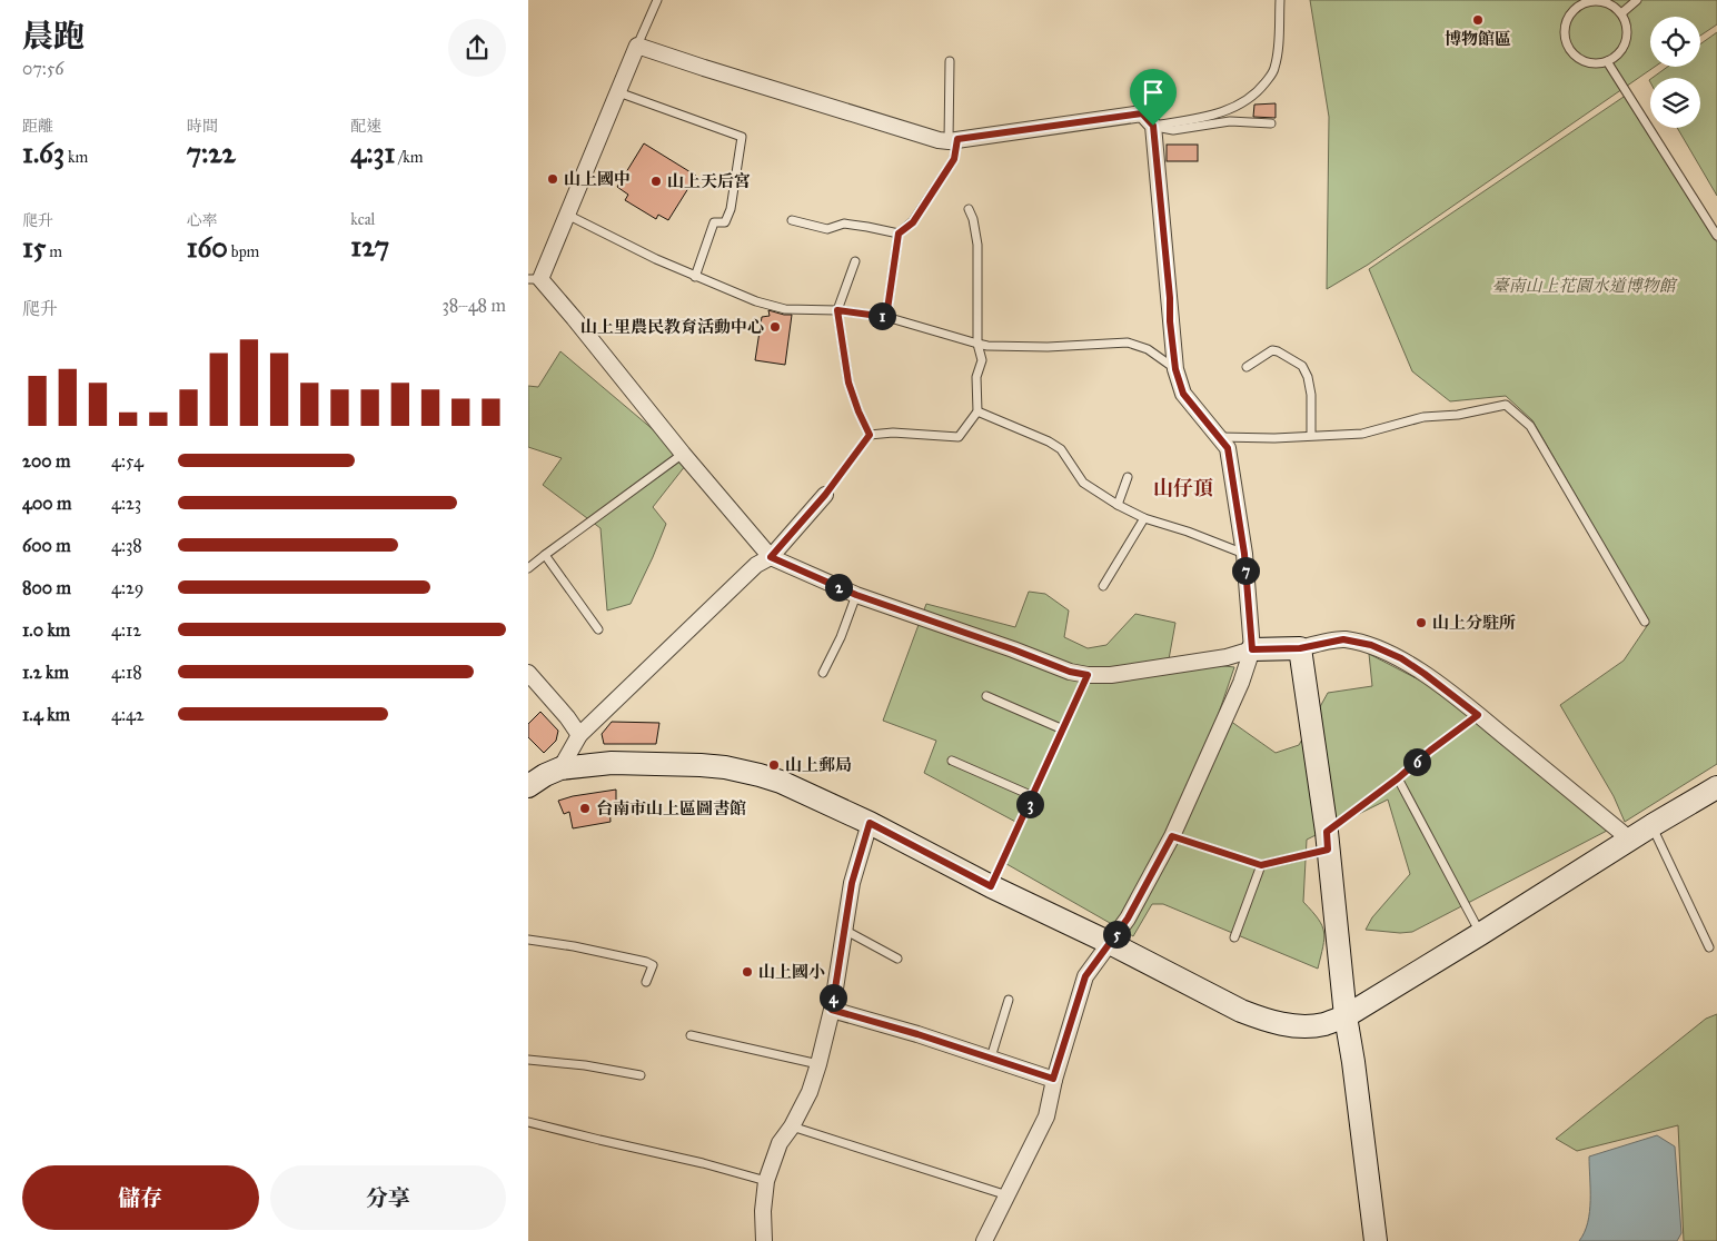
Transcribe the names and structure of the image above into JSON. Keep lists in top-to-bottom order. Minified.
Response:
{"districts":["山仔頂"],"parks":["臺南山上花園水道博物館"],"places":["博物館區","山上國中","山上天后宮","山上里農民教育活動中心","山上分駐所","山上郵局","台南市山上區圖書館","山上國小"],"page":{"heading":["晨跑","07:56"],"stats":[["距離","1.63 km"],["時間","7:22"],["配速","4:31 /km"],["爬升","15 m"],["心率","160 bpm"],["kcal","127"]],"chart":["爬升","38–48 m"],"pins":["1","7","2","6","3","5","4"],"list":[{"name":"200 m","note":"4:54"},{"name":"400 m","note":"4:23"},{"name":"600 m","note":"4:38"},{"name":"800 m","note":"4:29"},{"name":"1.0 km","note":"4:12"},{"name":"1.2 km","note":"4:18"},{"name":"1.4 km","note":"4:42"}],"buttons":["儲存","分享"]}}
